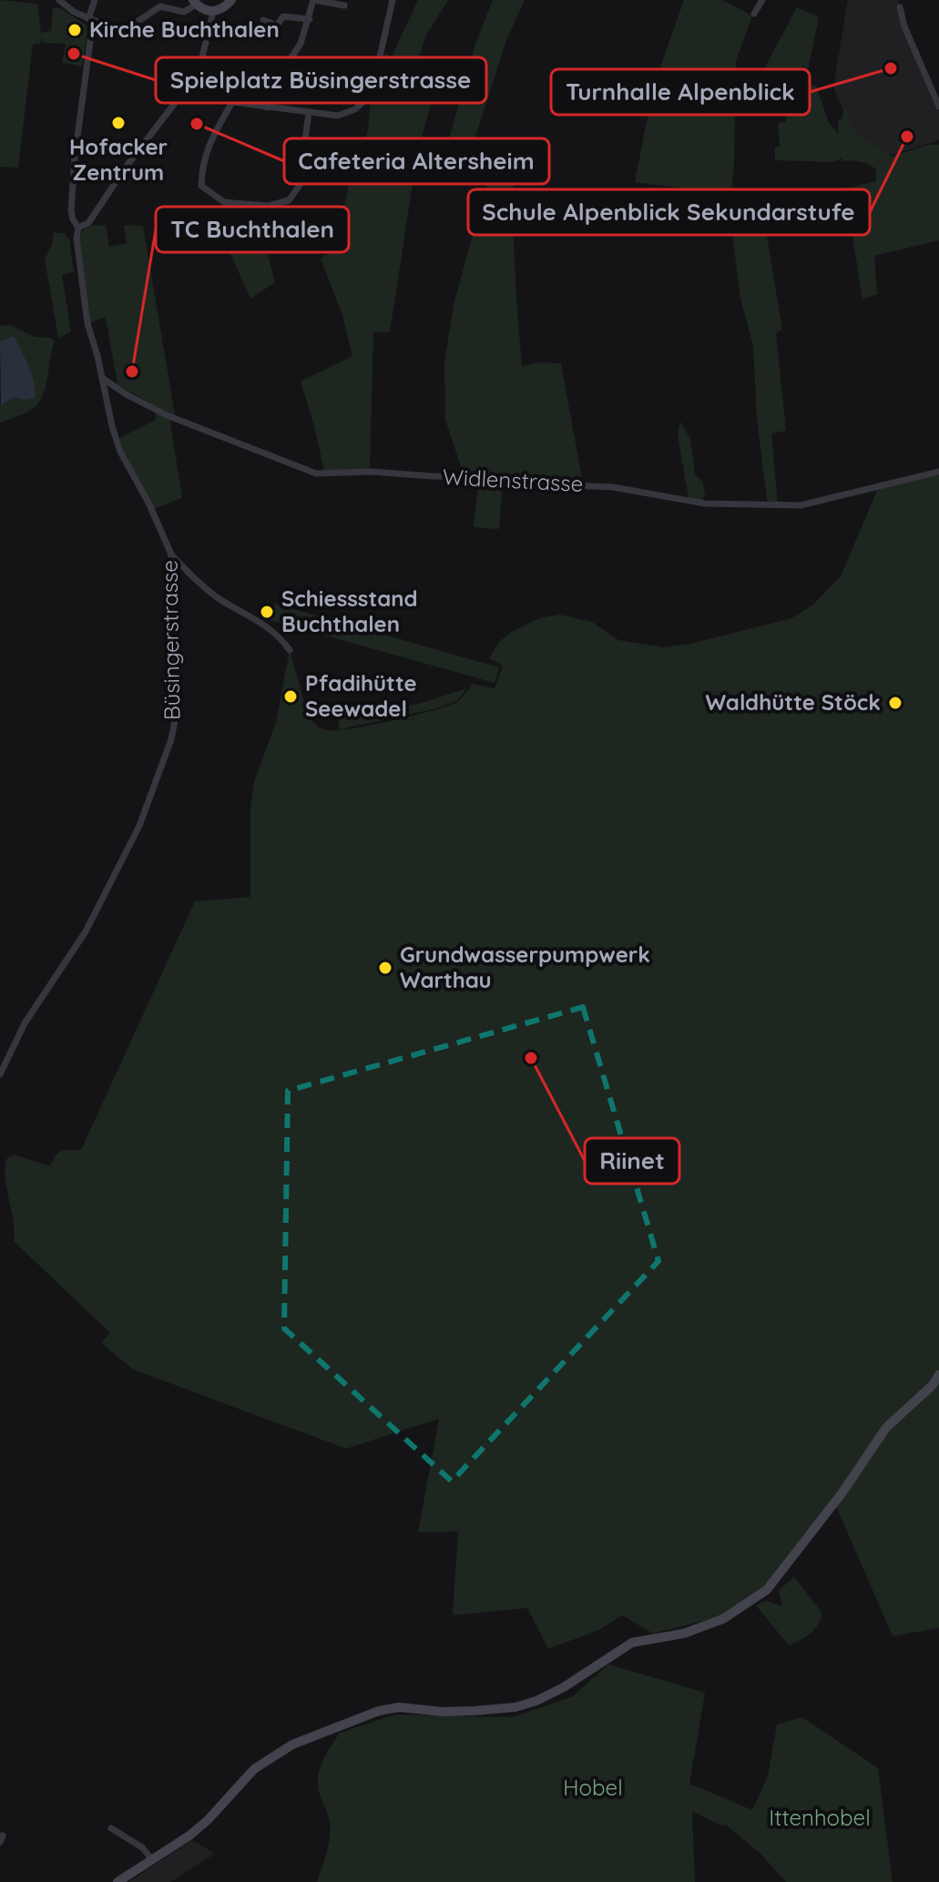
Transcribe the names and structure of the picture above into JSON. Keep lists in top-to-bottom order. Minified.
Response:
{"streets":{"street":["Widlenstrasse","Büsingerstrasse"]},"crossings":[["Widlenstrasse","Büsingerstrasse"]],"parks":["Hobel","Ittenhobel"],"places":["Kirche Buchthalen","Spielplatz Büsingerstrasse","Turnhalle Alpenblick","Hofacker Zentrum","Cafeteria Altersheim","Schule Alpenblick Sekundarstufe","TC Buchthalen","Schiessstand Buchthalen","Pfadihütte Seewadel","Waldhütte Stöck","Grundwasserpumpwerk Warthau","Riinet"]}
